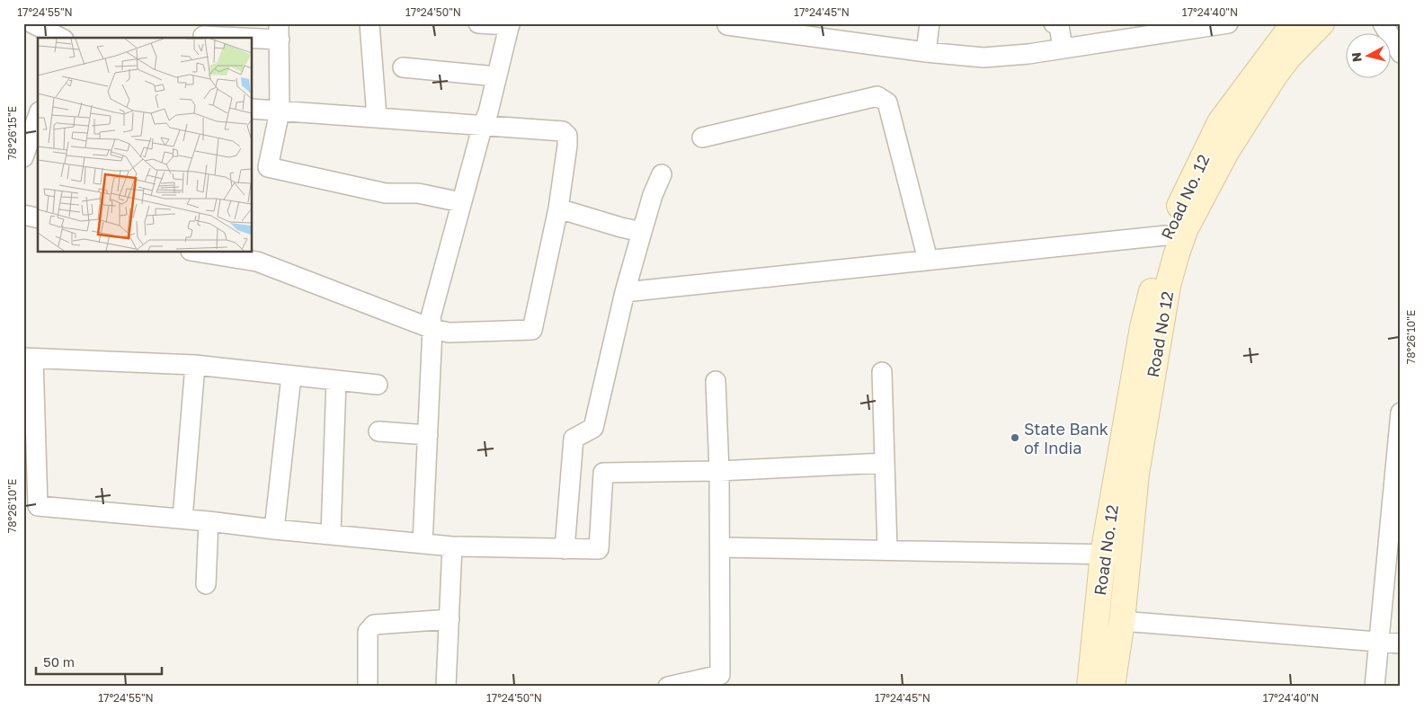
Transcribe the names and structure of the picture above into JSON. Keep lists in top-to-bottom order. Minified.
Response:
{"streets":{"main road":["Road No. 12","Road No 12"]},"places":["State Bank of India"],"scale_bar":"50 m","north":"left","coordinates":["17°24'55\"N","17°24'50\"N","17°24'45\"N","17°24'40\"N","78°26'15\"E","78°26'10\"E"]}
